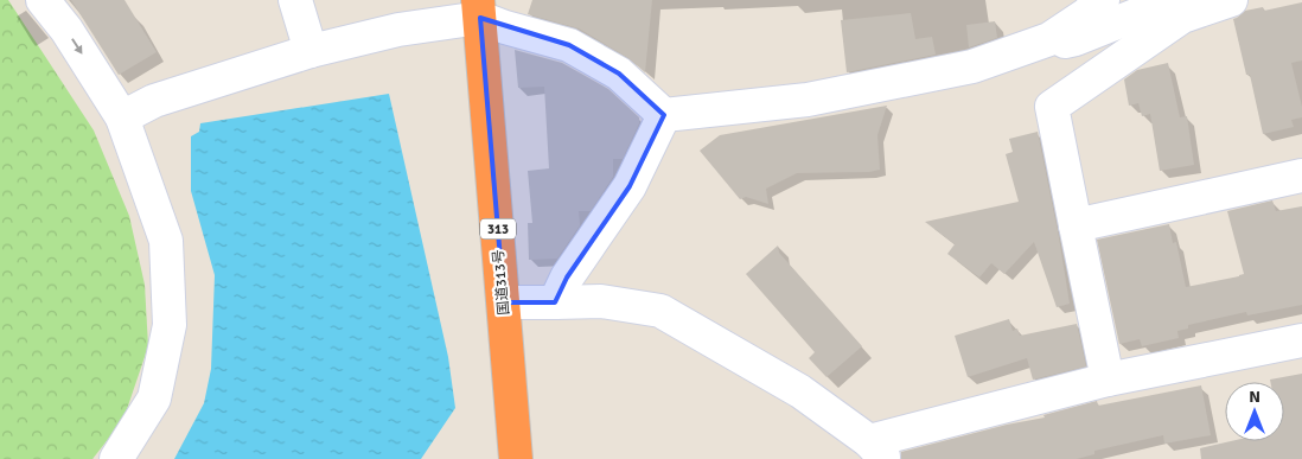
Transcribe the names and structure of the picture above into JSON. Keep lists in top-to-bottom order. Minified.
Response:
{"streets":{"highway":["313","国道313号"]},"north":"top"}
